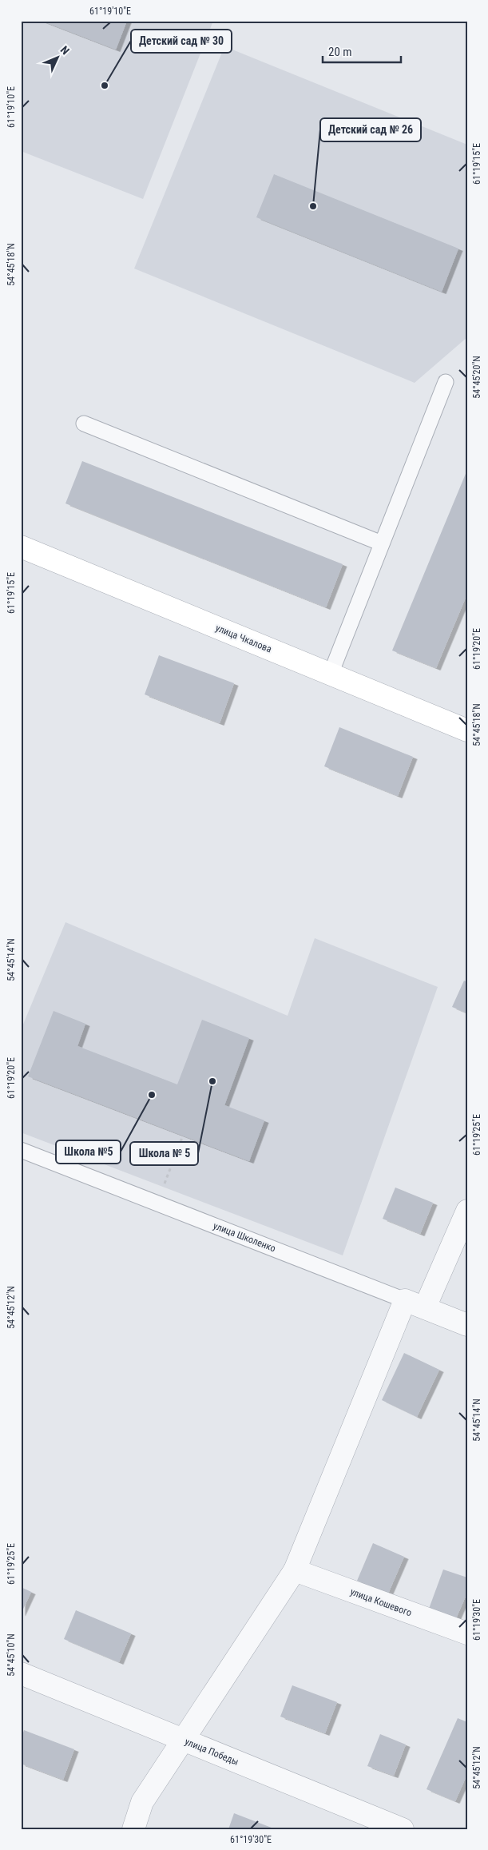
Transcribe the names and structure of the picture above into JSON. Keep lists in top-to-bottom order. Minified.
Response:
{"streets":{"street":["улица Чкалова","улица Школенко","улица Кошевого","улица Победы"]},"places":["Детский сад № 30","Детский сад № 26","Школа № 5","Школа №5"],"scale_bar":"20 m","north":"top right","coordinates":["61°19'10\"E","61°19'15\"E","54°45'18\"N","54°45'20\"N","61°19'20\"E","54°45'14\"N","61°19'25\"E","54°45'12\"N","61°19'30\"E","54°45'10\"N"]}
